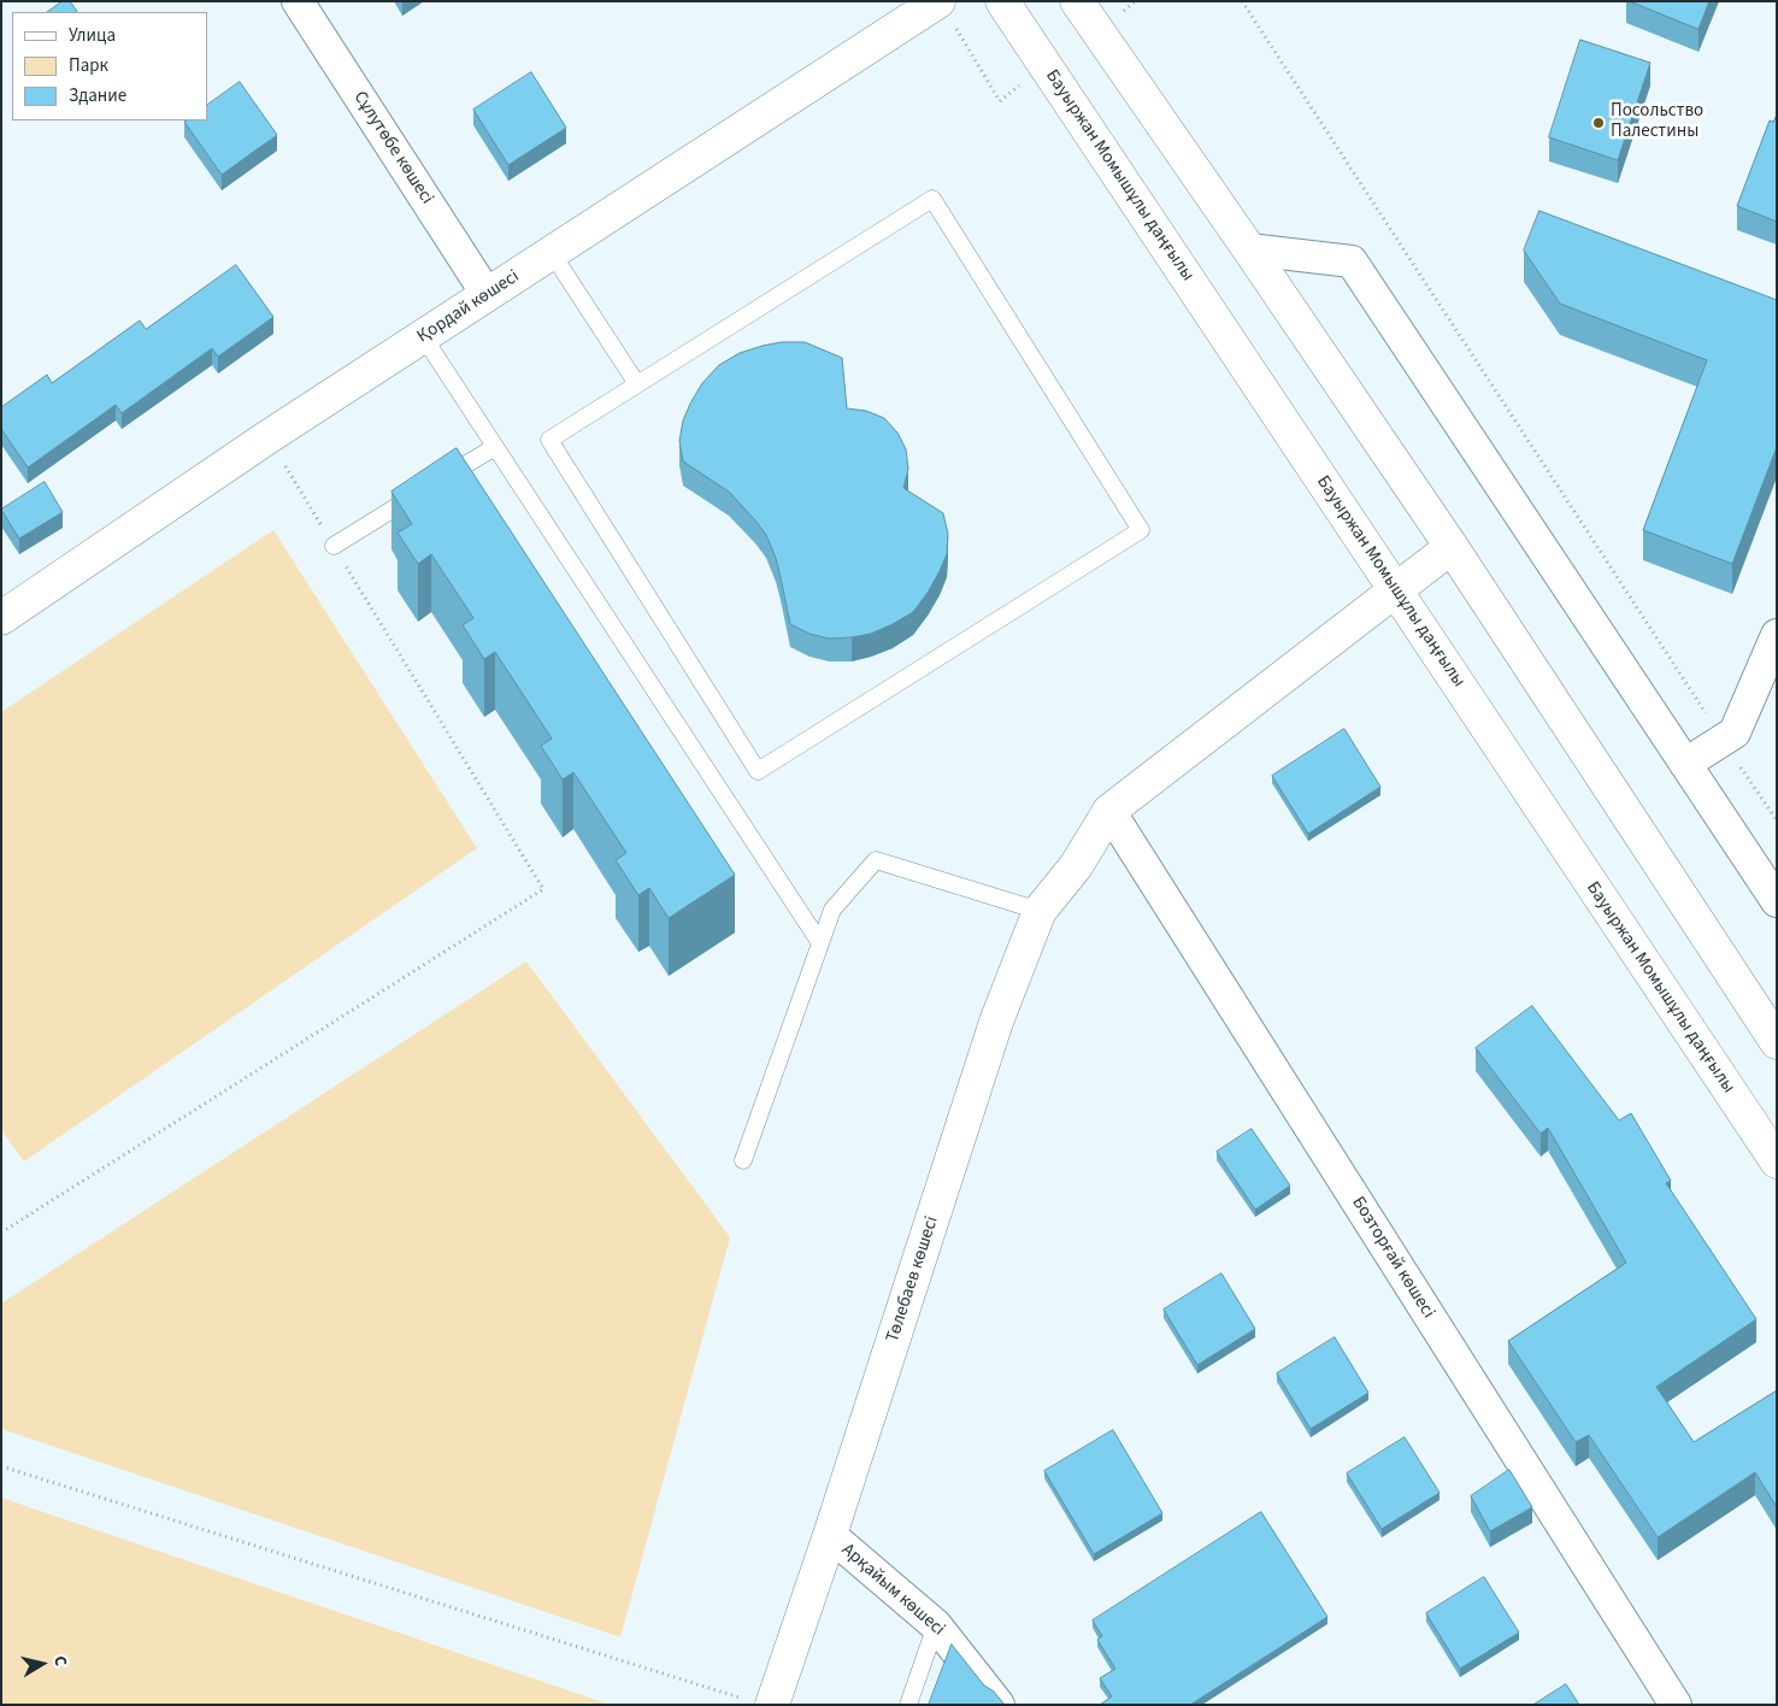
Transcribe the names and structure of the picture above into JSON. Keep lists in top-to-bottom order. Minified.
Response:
{"streets":{"main road":["Бауыржан Момышұлы даңғылы","Қордай көшесі","Төлебаев көшесі"],"street":["Сұлутөбе көшесі","Бозторғай көшесі","Арқайым көшесі"]},"crossings":[["Сұлутөбе көшесі","Қордай көшесі"],["Бозторғай көшесі","Төлебаев көшесі"],["Төлебаев көшесі","Арқайым көшесі"]],"places":["Посольство Палестины"],"legend":["Улица","Парк","Здание"],"north":"right"}
